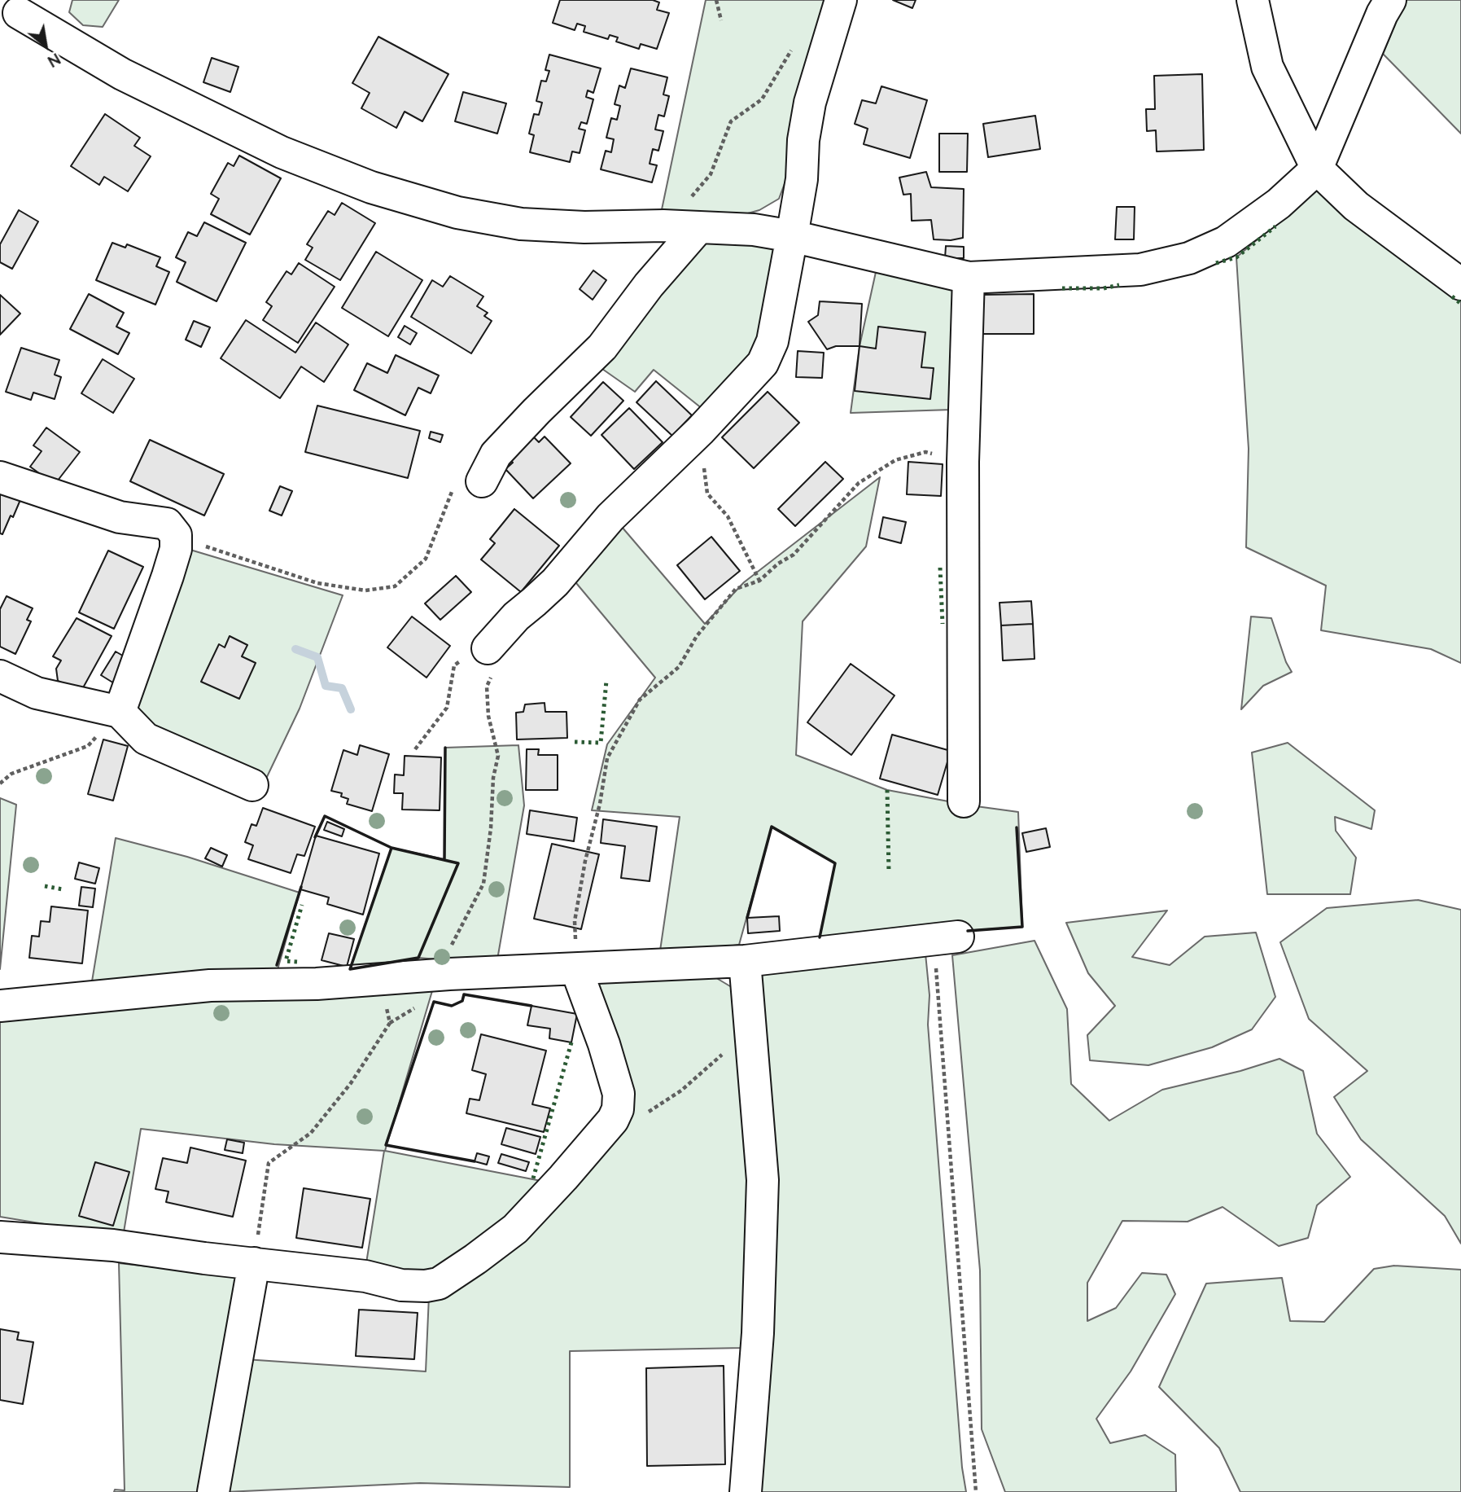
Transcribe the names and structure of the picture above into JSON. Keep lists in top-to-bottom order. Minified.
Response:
{"north":"bottom right"}
